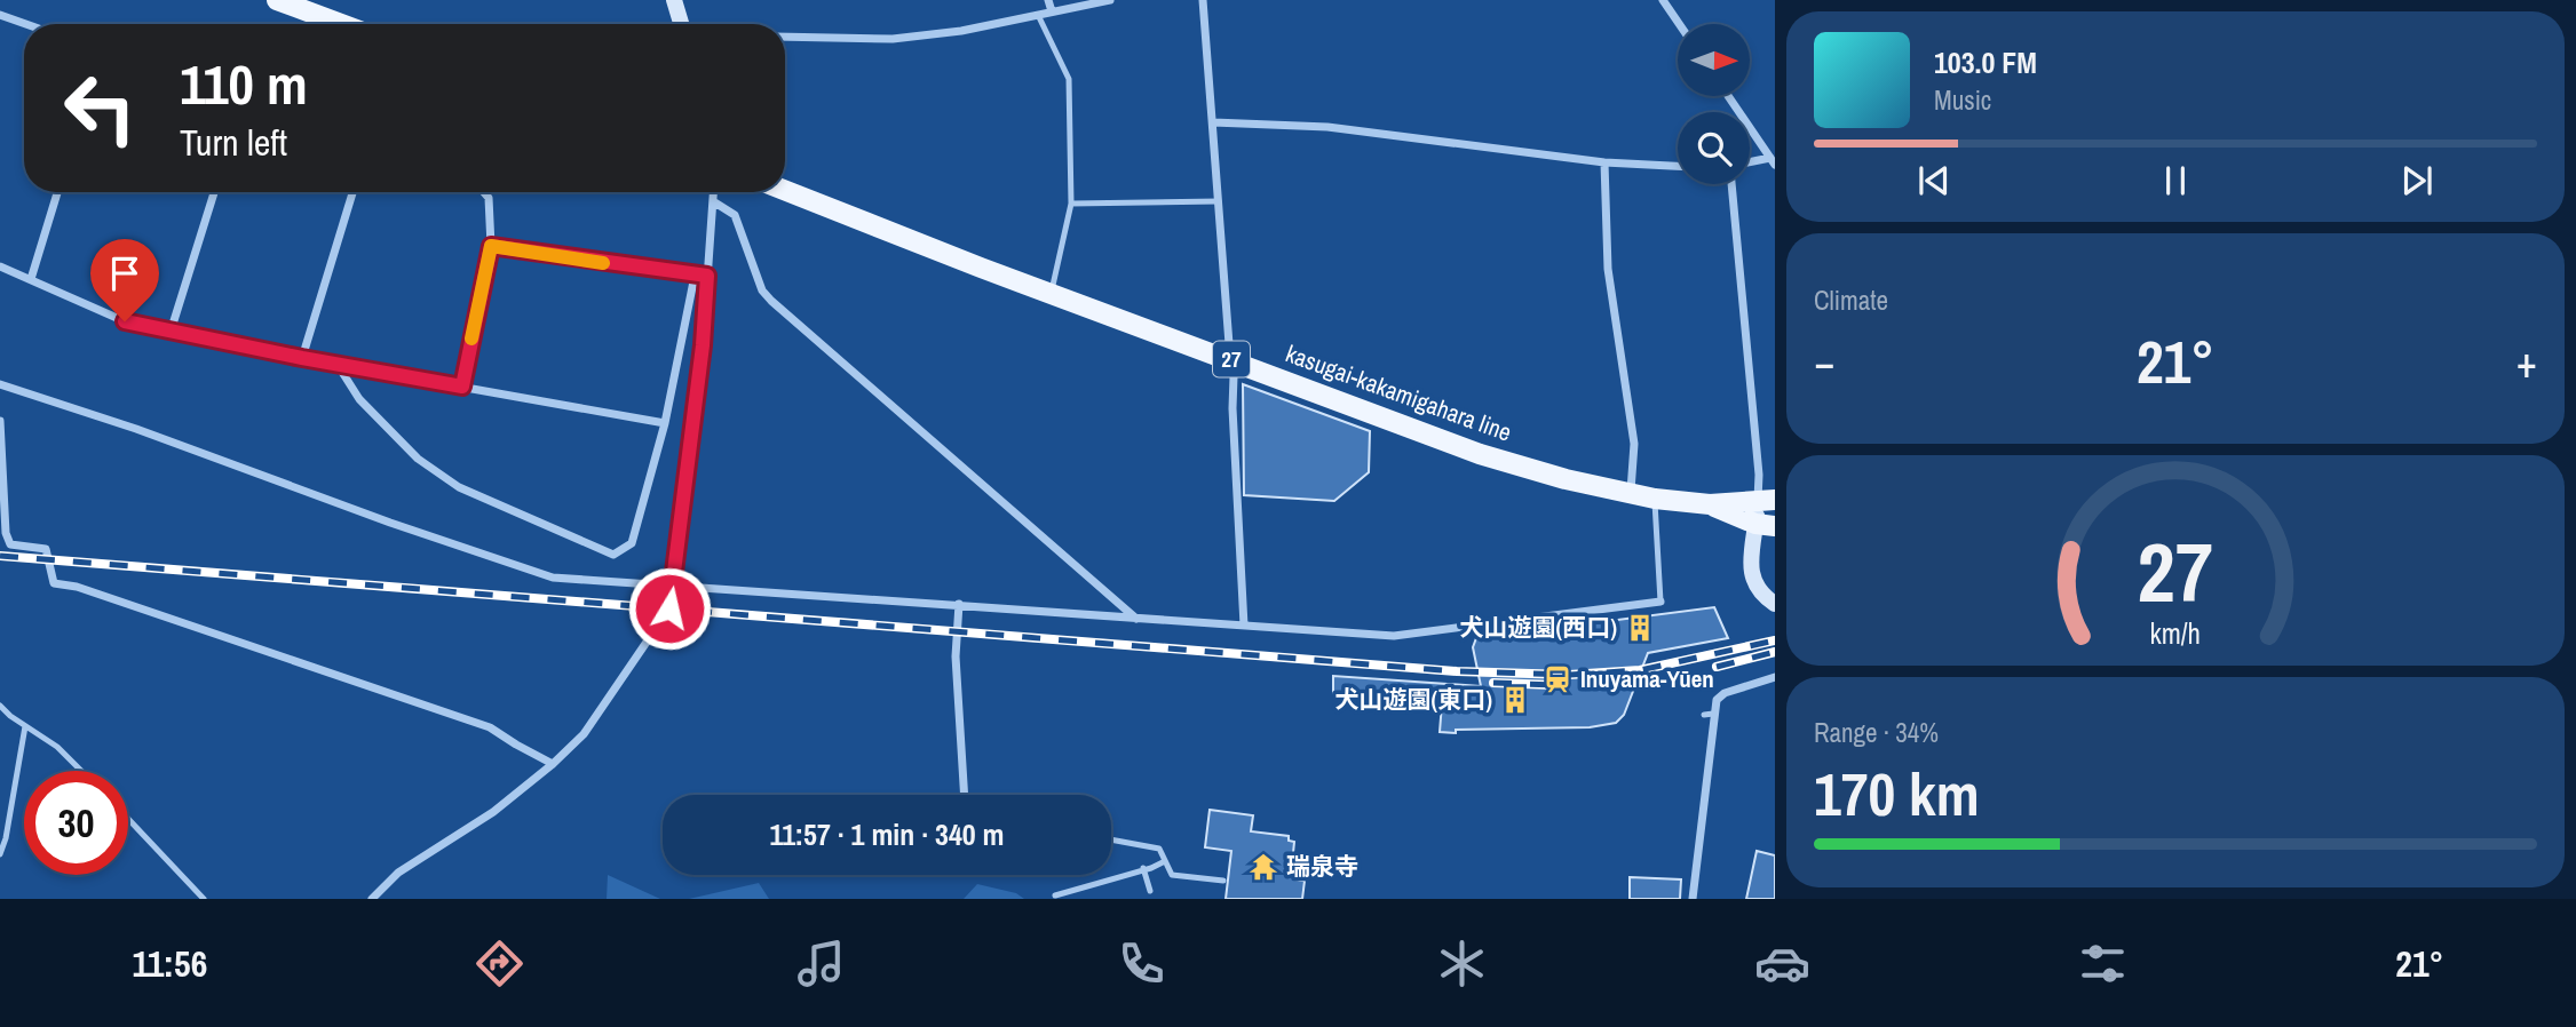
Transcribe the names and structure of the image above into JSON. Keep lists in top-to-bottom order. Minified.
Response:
{"streets":{"main road":["27","kasugai-kakamigahara line"]},"places":{"building":["犬山遊園(西口)","犬山遊園(東口)"],"station":["Inuyama-Yūen"],"temple":["瑞泉寺"]},"north":"right","page":{"turn":["110 m","Turn left"],"song":["103.0 FM","Music"],"tile":["Climate",["Range · 34%","170 km"]],"heat":["−","21°","+"],"limit":"30","trip":"11:57 · 1 min · 340 m","tabs":["11:56","21°"],"gauge":["27","km/h"]}}
